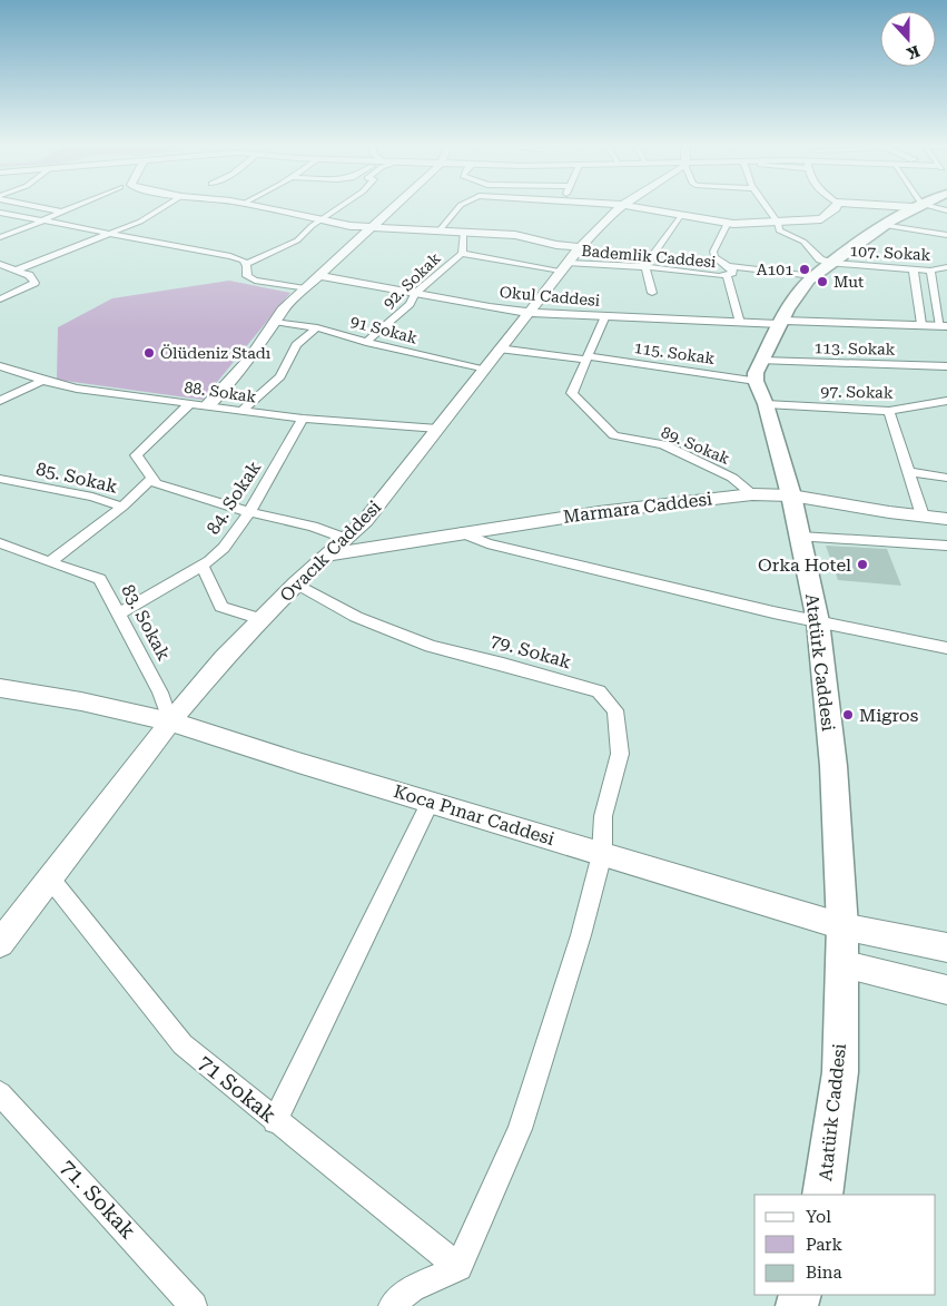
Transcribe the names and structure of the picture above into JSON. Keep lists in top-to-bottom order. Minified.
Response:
{"streets":{"main road":["Okul Caddesi","Ovacık Caddesi","Atatürk Caddesi"],"street":["107. Sokak","Bademlik Caddesi","92. Sokak","91 Sokak","113. Sokak","115. Sokak","88. Sokak","97. Sokak","89. Sokak","85. Sokak","84. Sokak","Marmara Caddesi","83. Sokak","79. Sokak","Koca Pınar Caddesi","71 Sokak","71. Sokak"]},"crossings":[["107. Sokak","Bademlik Caddesi"],["Bademlik Caddesi","92. Sokak"],["Bademlik Caddesi","Ovacık Caddesi"],["92. Sokak","Okul Caddesi"],["92. Sokak","91 Sokak"],["Okul Caddesi","Ovacık Caddesi"],["91 Sokak","Ovacık Caddesi"],["113. Sokak","115. Sokak"],["113. Sokak","Atatürk Caddesi"],["115. Sokak","89. Sokak"],["115. Sokak","Ovacık Caddesi"],["115. Sokak","Atatürk Caddesi"],["88. Sokak","84. Sokak"],["88. Sokak","Ovacık Caddesi"],["97. Sokak","Atatürk Caddesi"],["89. Sokak","Marmara Caddesi"],["85. Sokak","83. Sokak"],["84. Sokak","83. Sokak"],["Marmara Caddesi","Ovacık Caddesi"],["Marmara Caddesi","Atatürk Caddesi"],["Ovacık Caddesi","83. Sokak"],["Ovacık Caddesi","79. Sokak"],["Ovacık Caddesi","Koca Pınar Caddesi"],["Ovacık Caddesi","71 Sokak"],["83. Sokak","Koca Pınar Caddesi"],["79. Sokak","Koca Pınar Caddesi"],["79. Sokak","71 Sokak"],["Atatürk Caddesi","Koca Pınar Caddesi"]],"places":["A101","Mut","Ölüdeniz Stadı","Orka Hotel","Migros"],"legend":["Yol","Park","Bina"],"north":"bottom"}
